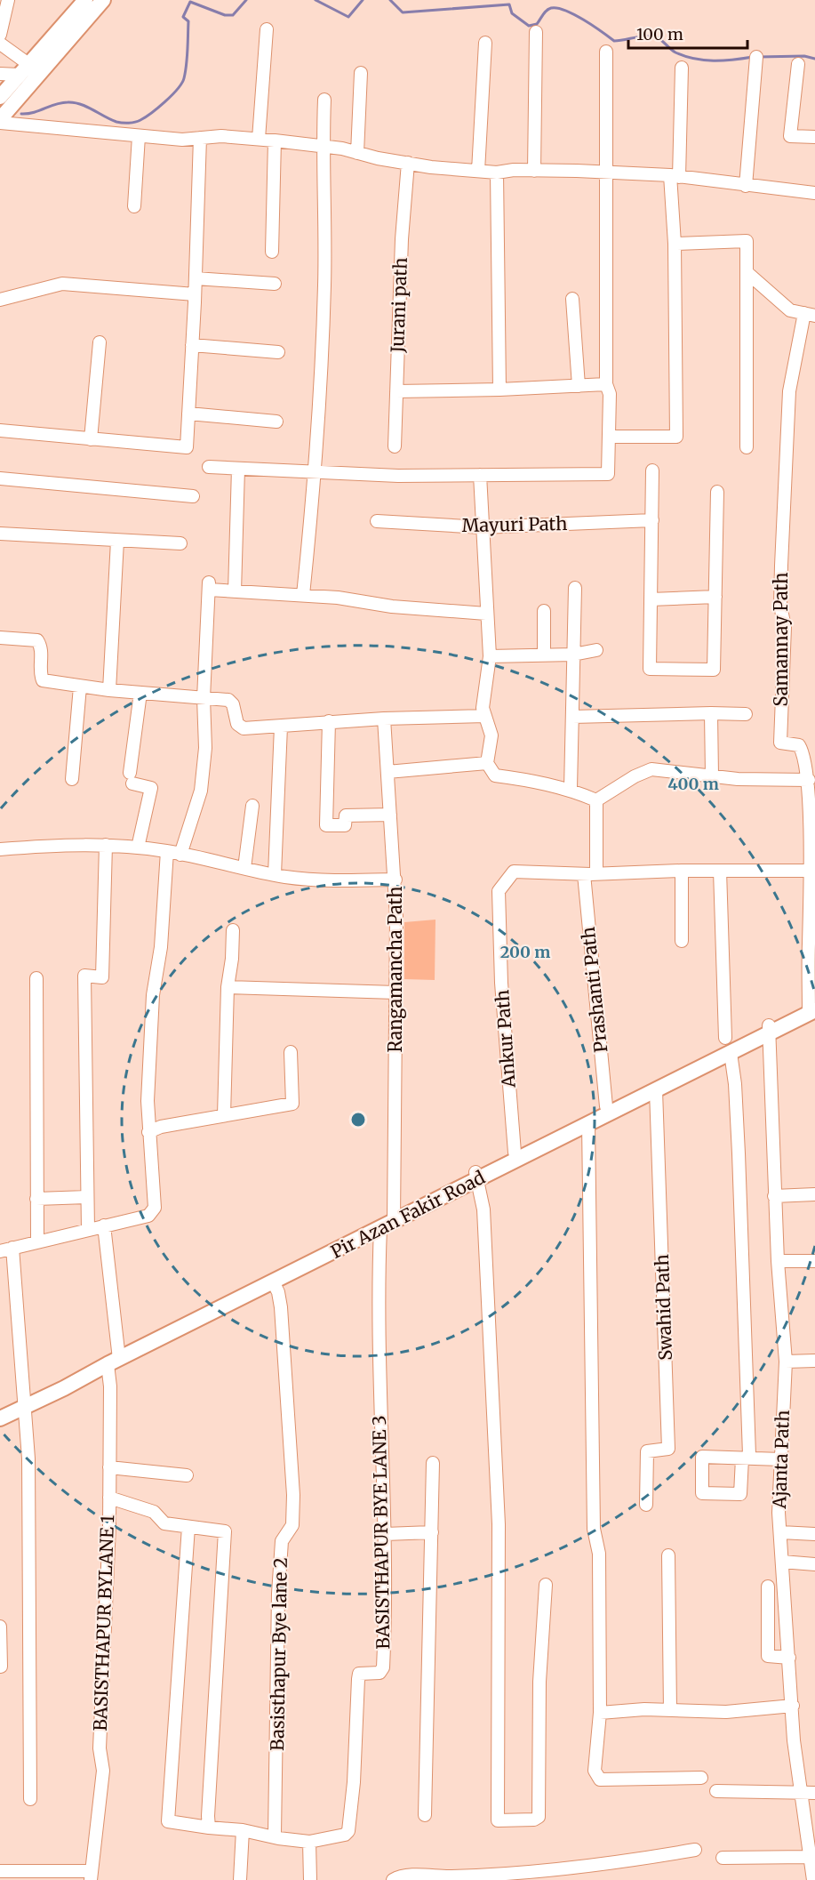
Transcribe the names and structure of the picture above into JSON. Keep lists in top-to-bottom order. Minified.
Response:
{"streets":{"main road":["Pir Azan Fakir Road"],"street":["Jurani path","Mayuri Path","Samannay Path","Rangamancha Path","Prashanti Path","Ankur Path","Swahid Path","Ajanta Path","BASISTHAPUR BYE LANE 3","BASISTHAPUR BYLANE 1","Basisthapur Bye lane 2"]},"crossings":[["Samannay Path","Pir Azan Fakir Road"],["Rangamancha Path","Pir Azan Fakir Road"],["Rangamancha Path","BASISTHAPUR BYE LANE 3"],["Prashanti Path","Ankur Path"],["Prashanti Path","Pir Azan Fakir Road"],["Ankur Path","Pir Azan Fakir Road"],["Pir Azan Fakir Road","Swahid Path"],["Pir Azan Fakir Road","Ajanta Path"],["Pir Azan Fakir Road","BASISTHAPUR BYE LANE 3"],["Pir Azan Fakir Road","BASISTHAPUR BYLANE 1"],["Pir Azan Fakir Road","Basisthapur Bye lane 2"]],"scale_bar":"100 m","rings":["400 m","200 m"]}
